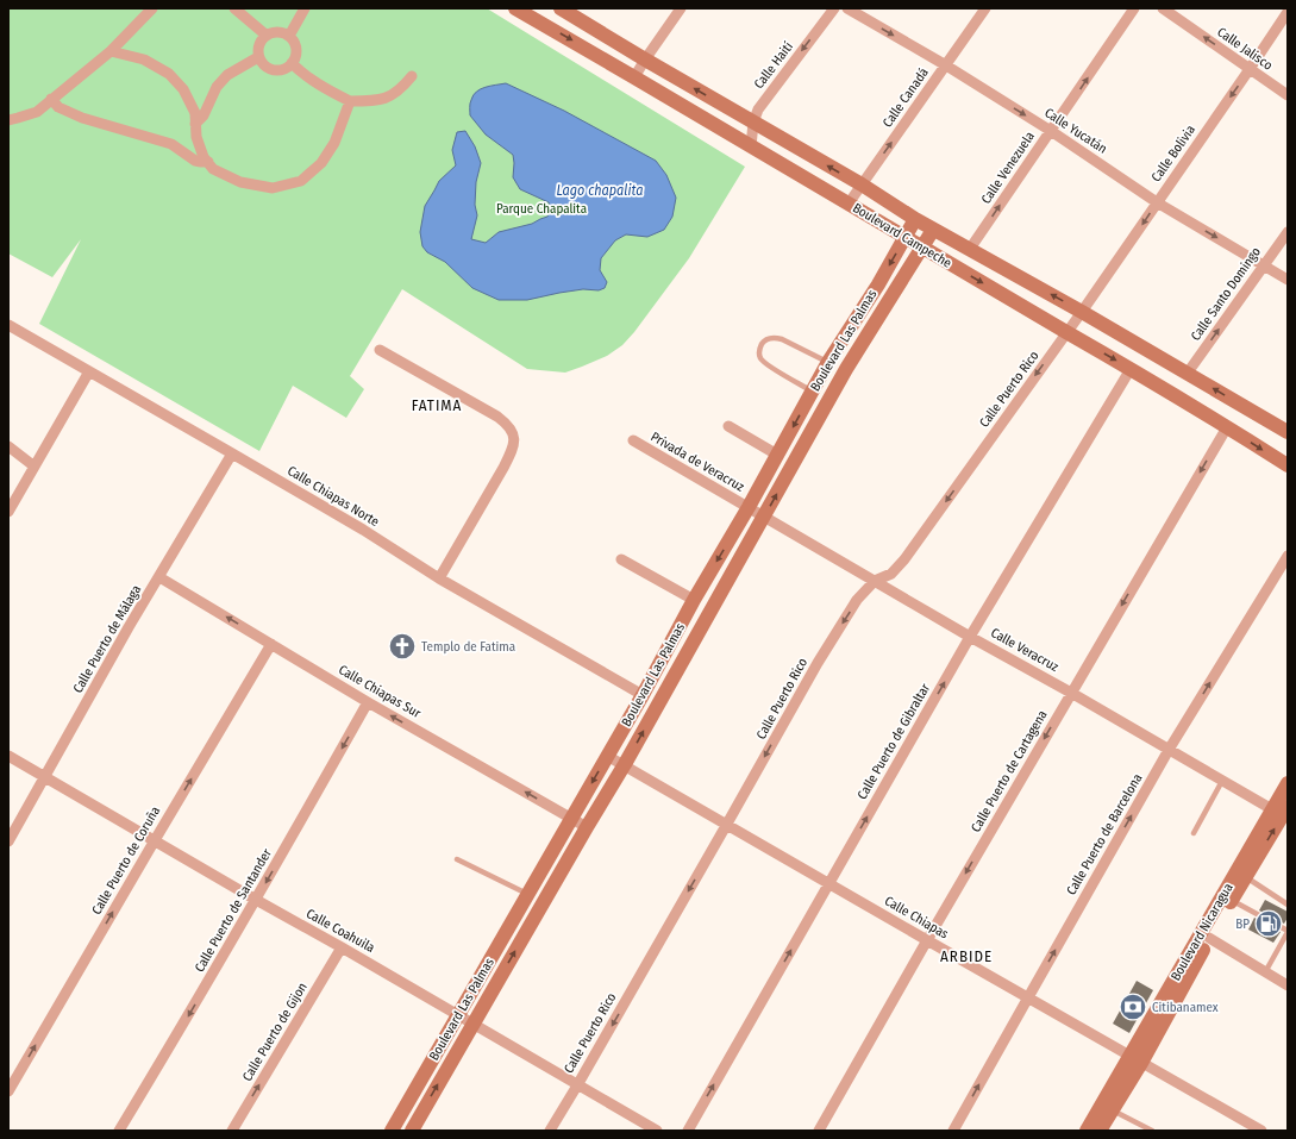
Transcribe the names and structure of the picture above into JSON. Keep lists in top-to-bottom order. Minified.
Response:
{"streets":{"street":["Calle Jalisco","Calle Haití","Calle Canadá","Calle Yucatán","Calle Bolivia","Calle Venezuela","Boulevard Campeche","Calle Santo Domingo","Boulevard Las Palmas","Calle Puerto Rico","Privada de Veracruz","Calle Chiapas Norte","Calle Puerto de Málaga","Calle Veracruz","Calle Chiapas Sur","Calle Puerto de Gibraltar","Calle Puerto de Cartagena","Calle Puerto de Barcelona","Calle Puerto de Coruña","Calle Puerto de Santander","Calle Chiapas","Calle Coahuila","Boulevard Nicaragua","Calle Puerto de Gijon"]},"crossings":[["Calle Jalisco","Calle Bolivia"],["Calle Haití","Boulevard Campeche"],["Calle Canadá","Calle Yucatán"],["Calle Canadá","Boulevard Campeche"],["Calle Yucatán","Calle Bolivia"],["Calle Yucatán","Calle Venezuela"],["Calle Yucatán","Calle Santo Domingo"],["Calle Bolivia","Boulevard Campeche"],["Calle Bolivia","Calle Puerto Rico"],["Calle Venezuela","Boulevard Campeche"],["Boulevard Campeche","Calle Santo Domingo"],["Boulevard Campeche","Boulevard Las Palmas"],["Boulevard Campeche","Calle Puerto Rico"],["Boulevard Campeche","Calle Puerto de Gibraltar"],["Boulevard Campeche","Calle Puerto de Cartagena"],["Boulevard Las Palmas","Privada de Veracruz"],["Boulevard Las Palmas","Calle Chiapas Norte"],["Boulevard Las Palmas","Calle Veracruz"],["Boulevard Las Palmas","Calle Chiapas Sur"],["Boulevard Las Palmas","Calle Chiapas"],["Boulevard Las Palmas","Calle Coahuila"],["Calle Puerto Rico","Calle Veracruz"],["Calle Puerto Rico","Calle Chiapas"],["Calle Puerto Rico","Calle Coahuila"],["Privada de Veracruz","Calle Veracruz"],["Calle Chiapas Norte","Calle Puerto de Málaga"],["Calle Puerto de Málaga","Calle Chiapas Sur"],["Calle Puerto de Málaga","Calle Coahuila"],["Calle Veracruz","Calle Puerto de Gibraltar"],["Calle Veracruz","Calle Puerto de Cartagena"],["Calle Veracruz","Calle Puerto de Barcelona"],["Calle Veracruz","Boulevard Nicaragua"],["Calle Chiapas Sur","Calle Puerto de Coruña"],["Calle Chiapas Sur","Calle Puerto de Santander"],["Calle Puerto de Gibraltar","Calle Chiapas"],["Calle Puerto de Cartagena","Calle Chiapas"],["Calle Puerto de Barcelona","Calle Chiapas"],["Calle Puerto de Coruña","Calle Coahuila"],["Calle Puerto de Santander","Calle Coahuila"],["Calle Chiapas","Boulevard Nicaragua"],["Calle Coahuila","Calle Puerto de Gijon"]],"one_way":["Calle Jalisco","Calle Haití","Calle Canadá","Calle Yucatán","Calle Bolivia","Calle Venezuela","Calle Santo Domingo","Calle Puerto Rico","Calle Chiapas Sur","Calle Puerto de Gibraltar","Calle Puerto de Cartagena","Calle Puerto de Barcelona","Calle Puerto de Coruña","Calle Puerto de Santander","Calle Puerto de Gijon"],"districts":["FATIMA","ARBIDE"],"water":["Lago chapalita"],"parks":["Parque Chapalita"],"places":{"church":["Templo de Fatima"],"fuel station":["BP"],"bank":["Citibanamex"]}}
